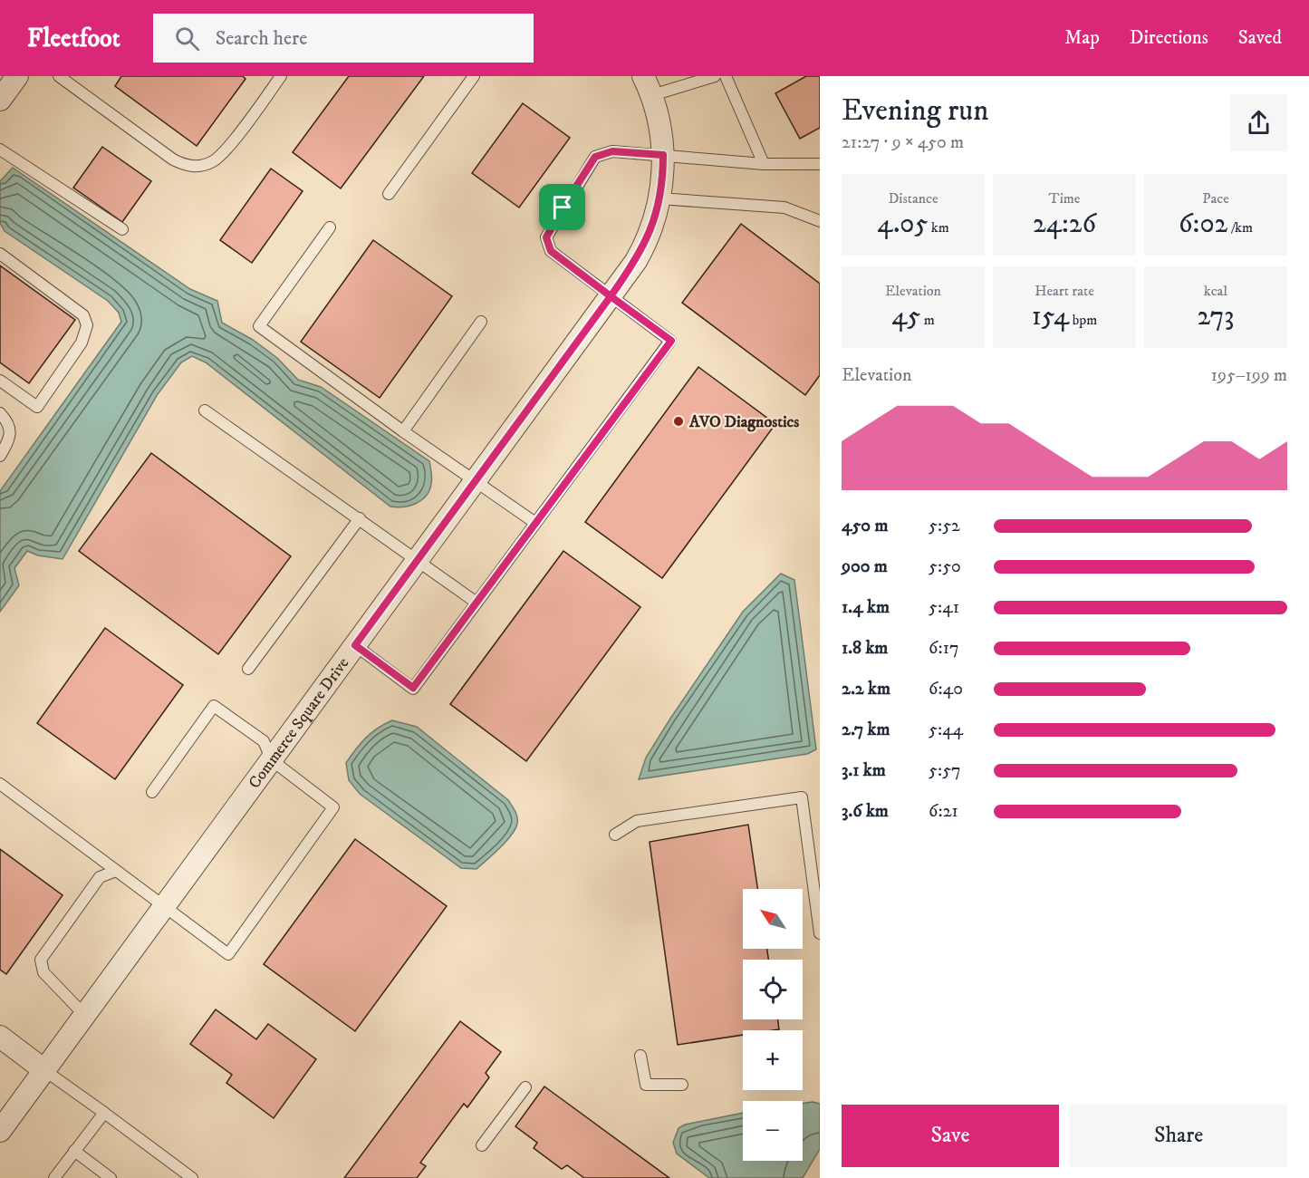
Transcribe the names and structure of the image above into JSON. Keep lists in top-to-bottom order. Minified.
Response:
{"streets":{"street":["Commerce Square Drive"]},"places":["AVO Diagnostics"],"north":"top left","page":{"header":"Fleetfoot","search":"Search here","nav":["Map","Directions","Saved"],"heading":["Evening run","21:27 · 9 × 450 m"],"stats":[["Distance","4.05 km"],["Time","24:26"],["Pace","6:02 /km"],["Elevation","45 m"],["Heart rate","154 bpm"],["kcal","273"]],"chart":["Elevation","195–199 m"],"list":[{"name":"450 m","note":"5:52"},{"name":"900 m","note":"5:50"},{"name":"1.4 km","note":"5:41"},{"name":"1.8 km","note":"6:17"},{"name":"2.2 km","note":"6:40"},{"name":"2.7 km","note":"5:44"},{"name":"3.1 km","note":"5:57"},{"name":"3.6 km","note":"6:21"}],"map_buttons":["+","−"],"buttons":["Save","Share"]}}
